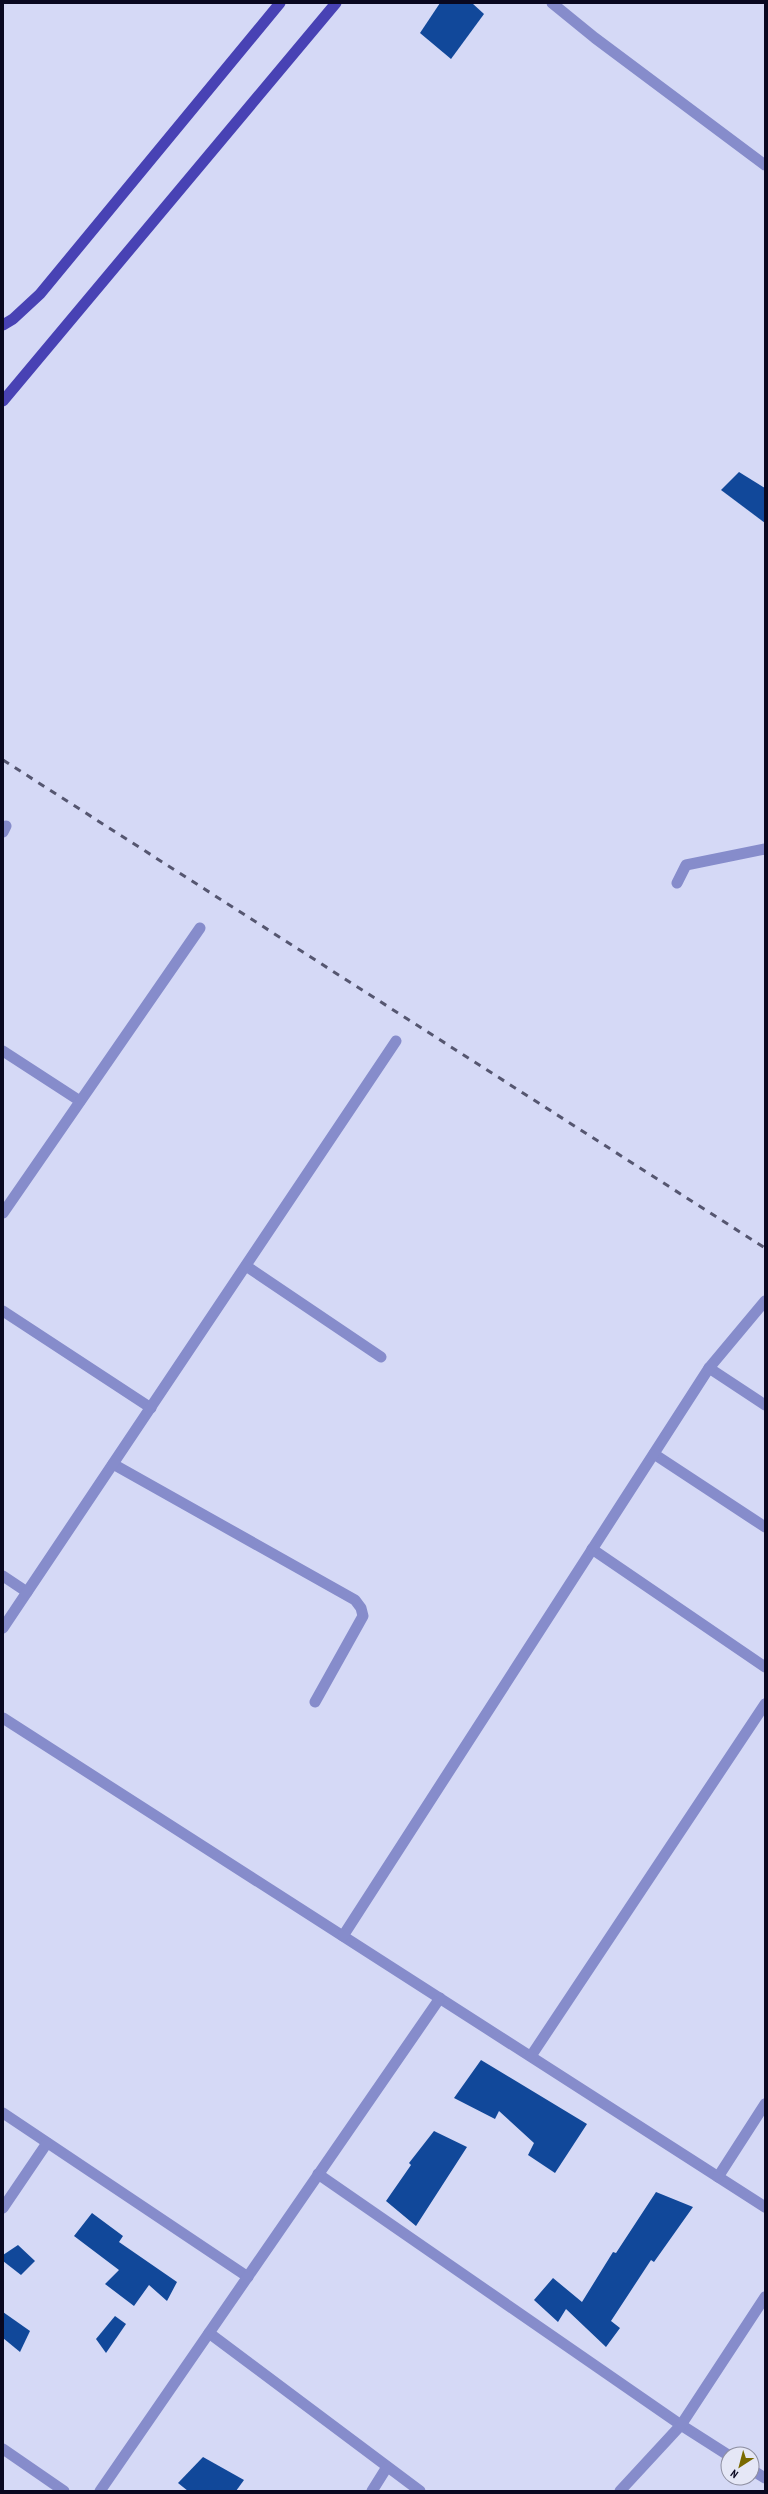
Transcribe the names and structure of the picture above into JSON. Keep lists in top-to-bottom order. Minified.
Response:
{"north":"bottom left"}
